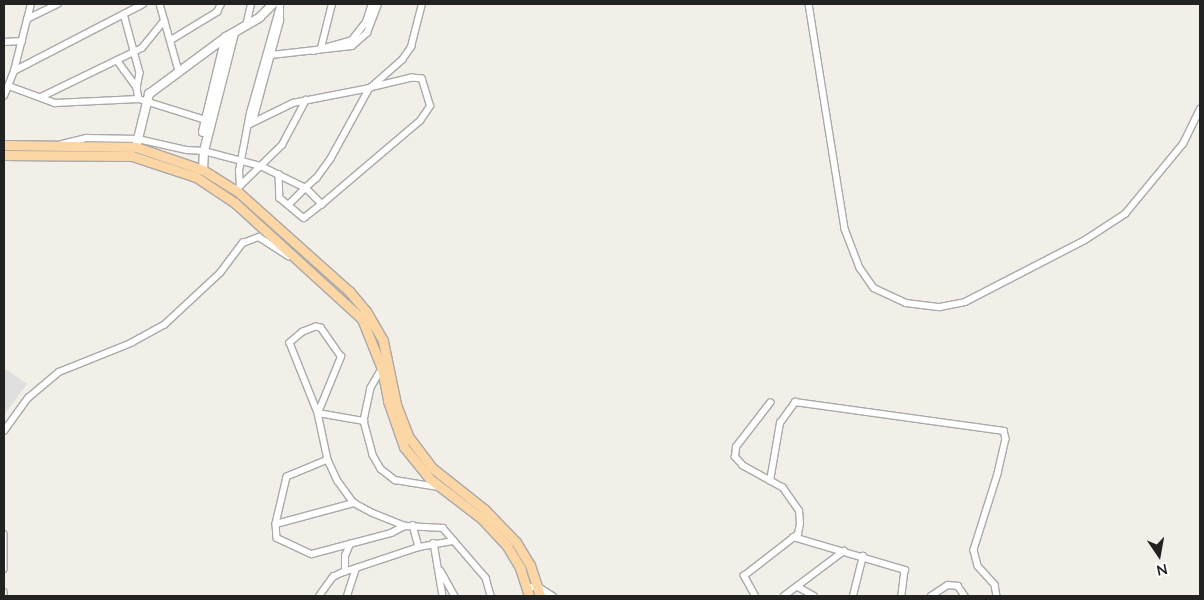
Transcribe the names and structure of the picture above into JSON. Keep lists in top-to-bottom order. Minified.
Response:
{"north":"bottom"}
